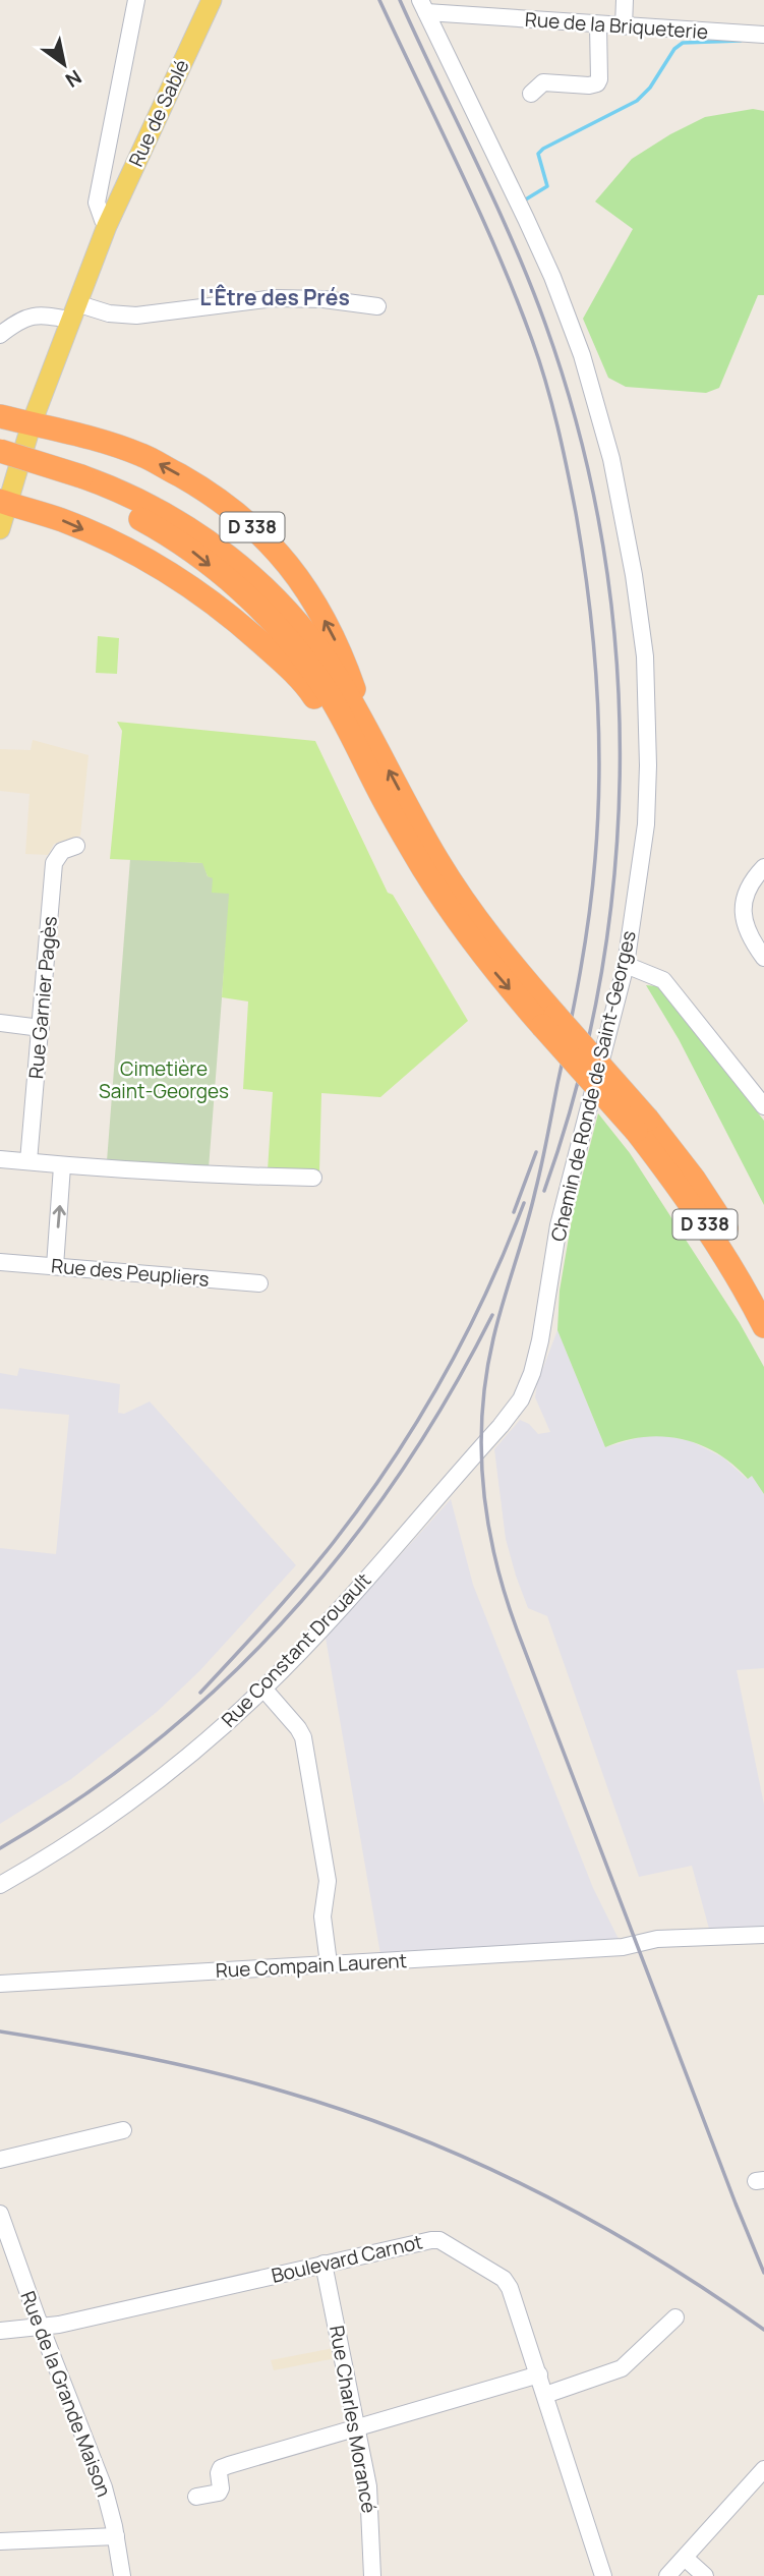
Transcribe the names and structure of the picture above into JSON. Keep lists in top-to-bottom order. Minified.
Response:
{"streets":{"highway":["D 338"],"main road":["Rue de Sablé"],"street":["Rue de la Briqueterie","Rue Garnier Pagès","Chemin de Ronde de Saint-Georges","Rue des Peupliers","Rue Constant Drouault","Rue Compain Laurent","Boulevard Carnot","Rue de la Grande Maison","Rue Charles Morancé"]},"crossings":[["Rue de la Briqueterie","Chemin de Ronde de Saint-Georges"],["Rue de Sablé","D 338"],["Chemin de Ronde de Saint-Georges","Rue Constant Drouault"],["Boulevard Carnot","Rue de la Grande Maison"],["Boulevard Carnot","Rue Charles Morancé"]],"districts":["L'Être des Prés"],"parks":["Cimetière Saint-Georges"],"north":"bottom right"}
